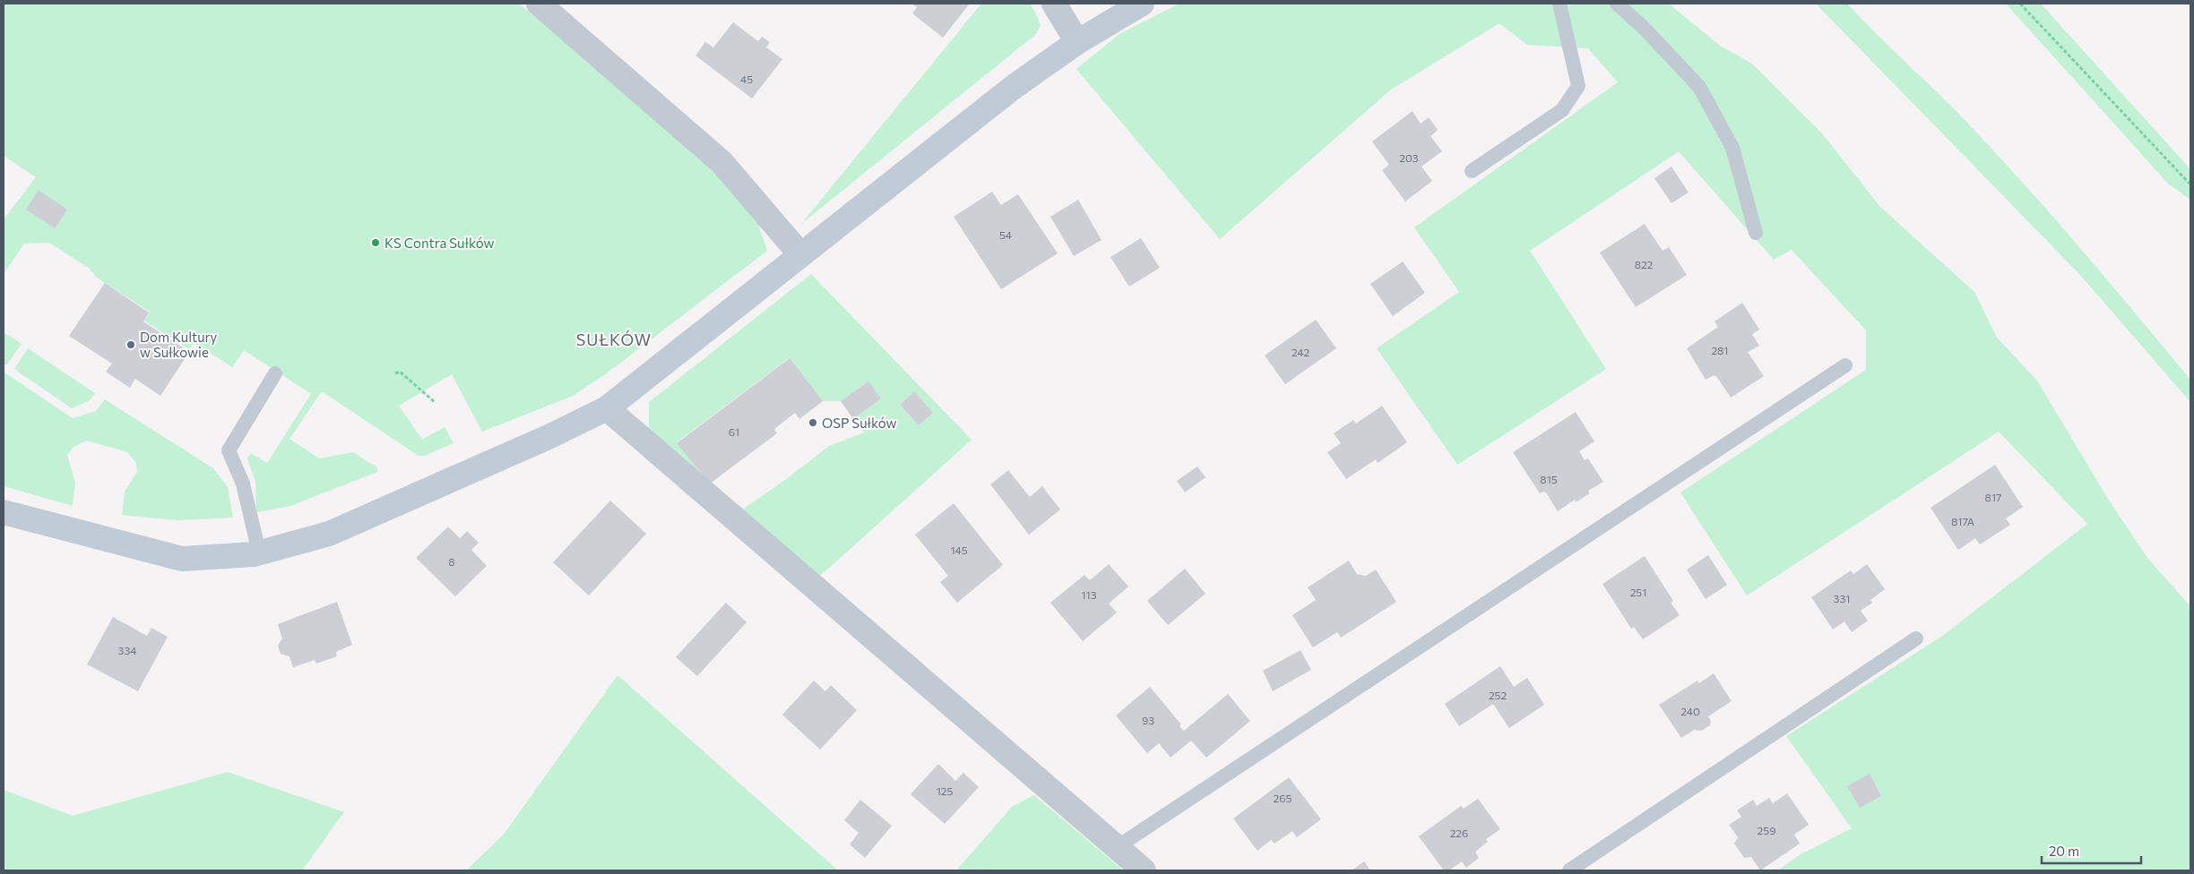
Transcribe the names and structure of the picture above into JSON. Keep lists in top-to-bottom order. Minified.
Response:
{"districts":["SUŁKÓW"],"places":["KS Contra Sułków","Dom Kultury w Sułkowie","OSP Sułków"],"house_numbers":["45","203","54","822","281","242","61","815","817","817A","145","8","251","113","331","334","252","240","93","125","265","259","226"],"scale_bar":"20 m"}
